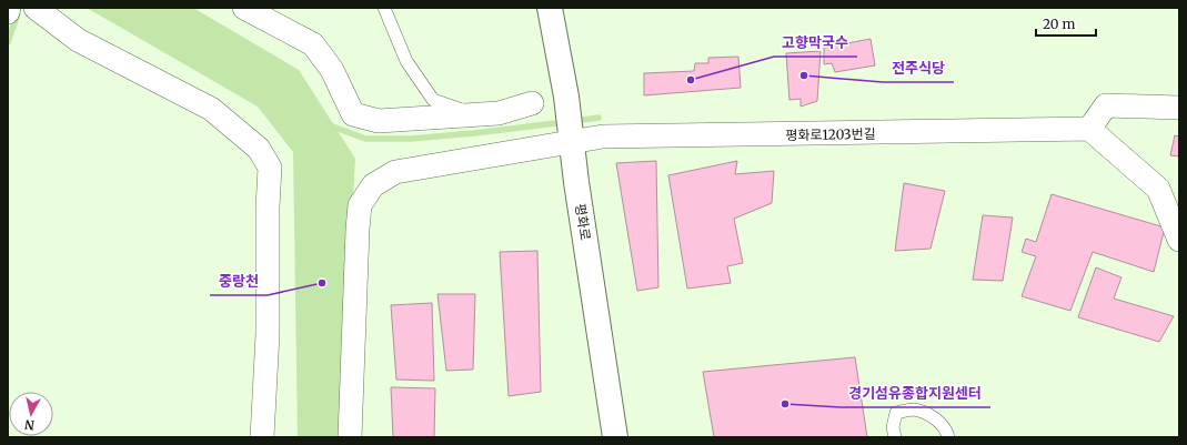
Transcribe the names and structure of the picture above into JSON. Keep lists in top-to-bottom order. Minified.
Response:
{"streets":{"main road":["평화로"],"street":["평화로1203번길"]},"crossings":[["평화로1203번길","평화로"]],"places":["전주식당","고향막국수","중랑천","경기섬유종합지원센터"],"scale_bar":"20 m","north":"bottom"}
